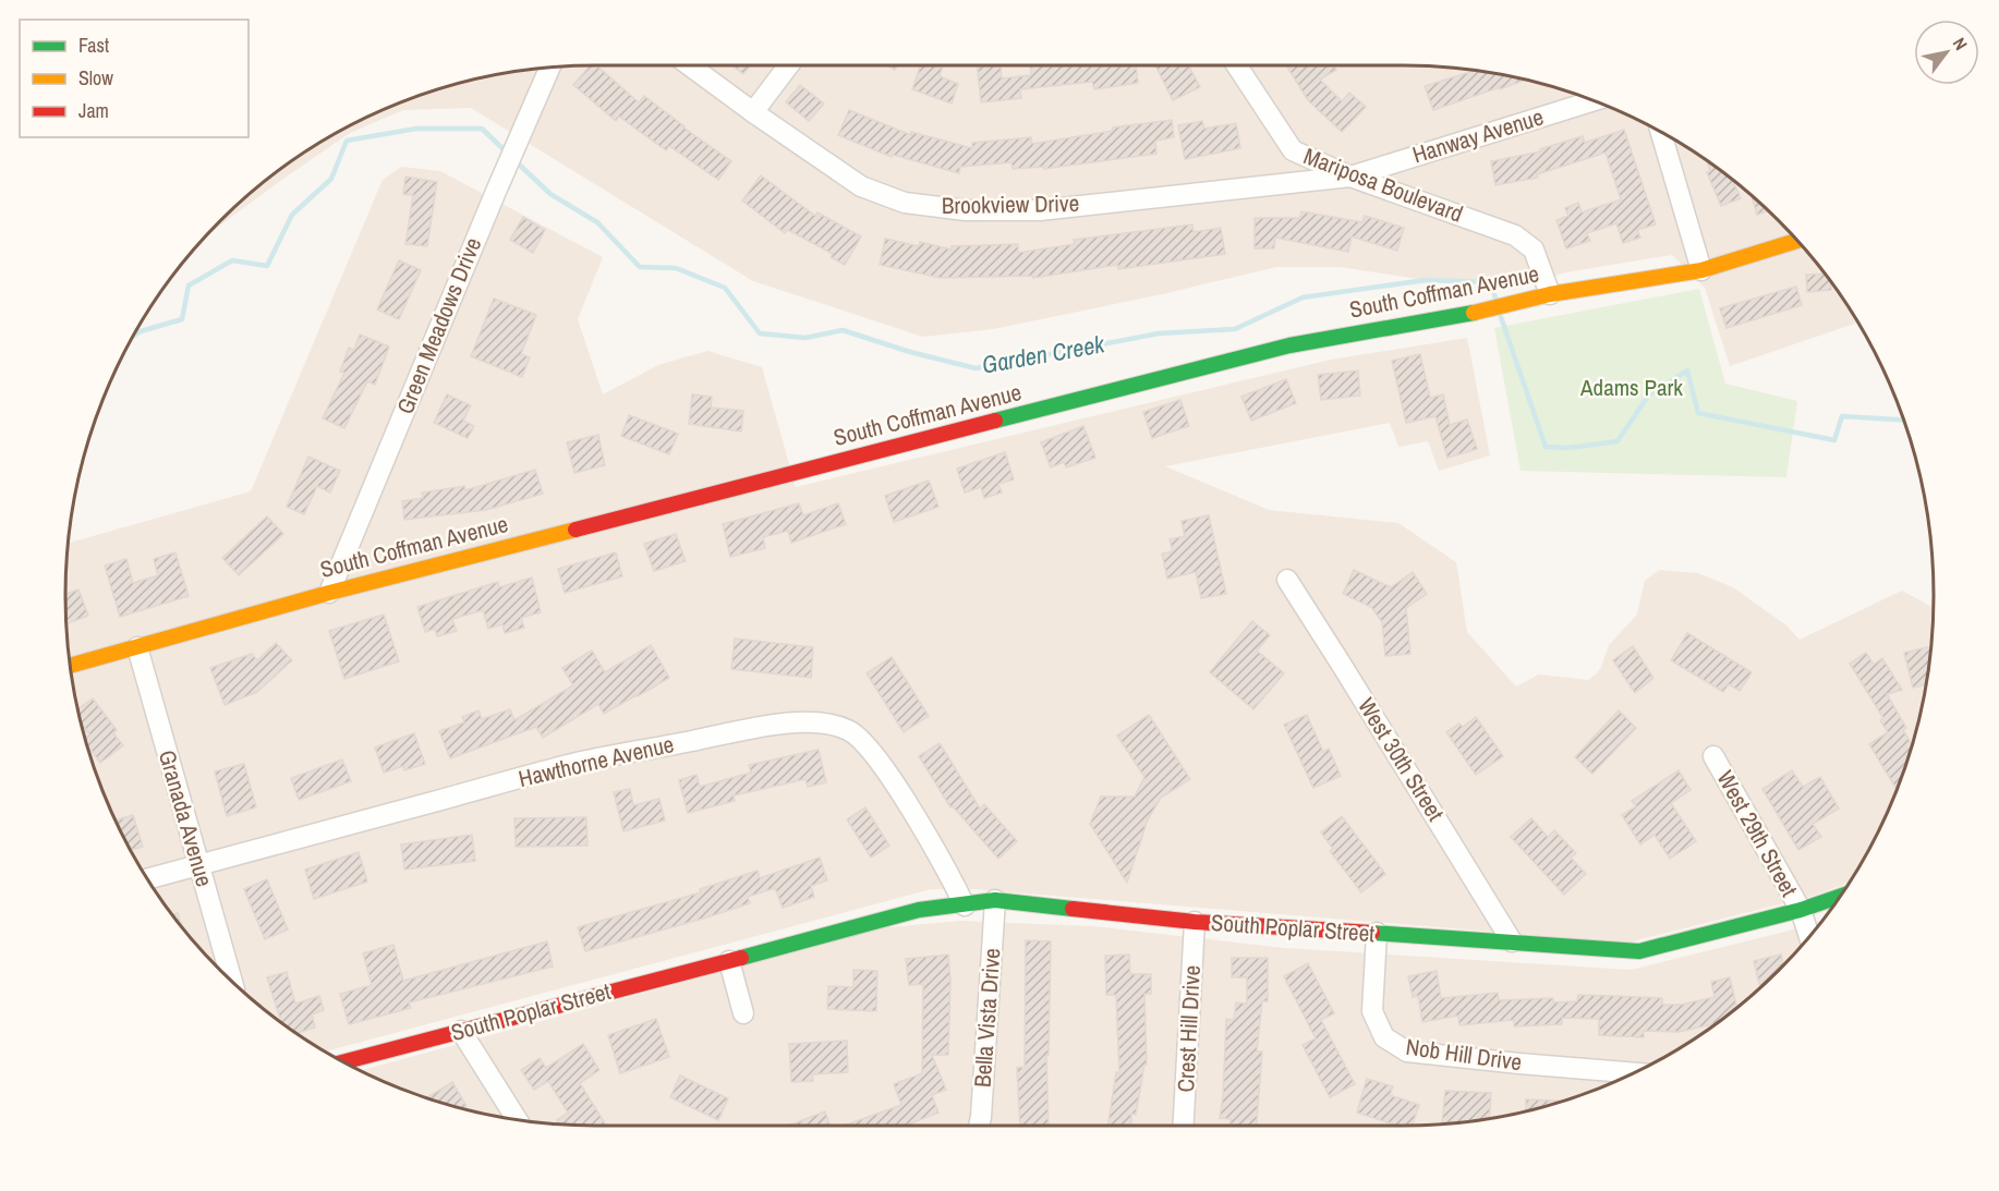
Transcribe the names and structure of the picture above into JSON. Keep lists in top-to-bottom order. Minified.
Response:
{"streets":{"street":["Hanway Avenue","Mariposa Boulevard","Brookview Drive","South Coffman Avenue","Green Meadows Drive","West 30th Street","Hawthorne Avenue","Granada Avenue","West 29th Street","South Poplar Street","Bella Vista Drive","Crest Hill Drive","Nob Hill Drive"]},"crossings":[["Hanway Avenue","Mariposa Boulevard"],["Hanway Avenue","Brookview Drive"],["Mariposa Boulevard","Brookview Drive"],["Mariposa Boulevard","South Coffman Avenue"],["South Coffman Avenue","Green Meadows Drive"],["South Coffman Avenue","Granada Avenue"],["West 30th Street","South Poplar Street"],["Hawthorne Avenue","Granada Avenue"],["Hawthorne Avenue","South Poplar Street"],["West 29th Street","South Poplar Street"],["South Poplar Street","Bella Vista Drive"],["South Poplar Street","Crest Hill Drive"],["South Poplar Street","Nob Hill Drive"]],"water":["Garden Creek"],"parks":["Adams Park"],"legend":["Fast","Slow","Jam"],"north":"top right"}
